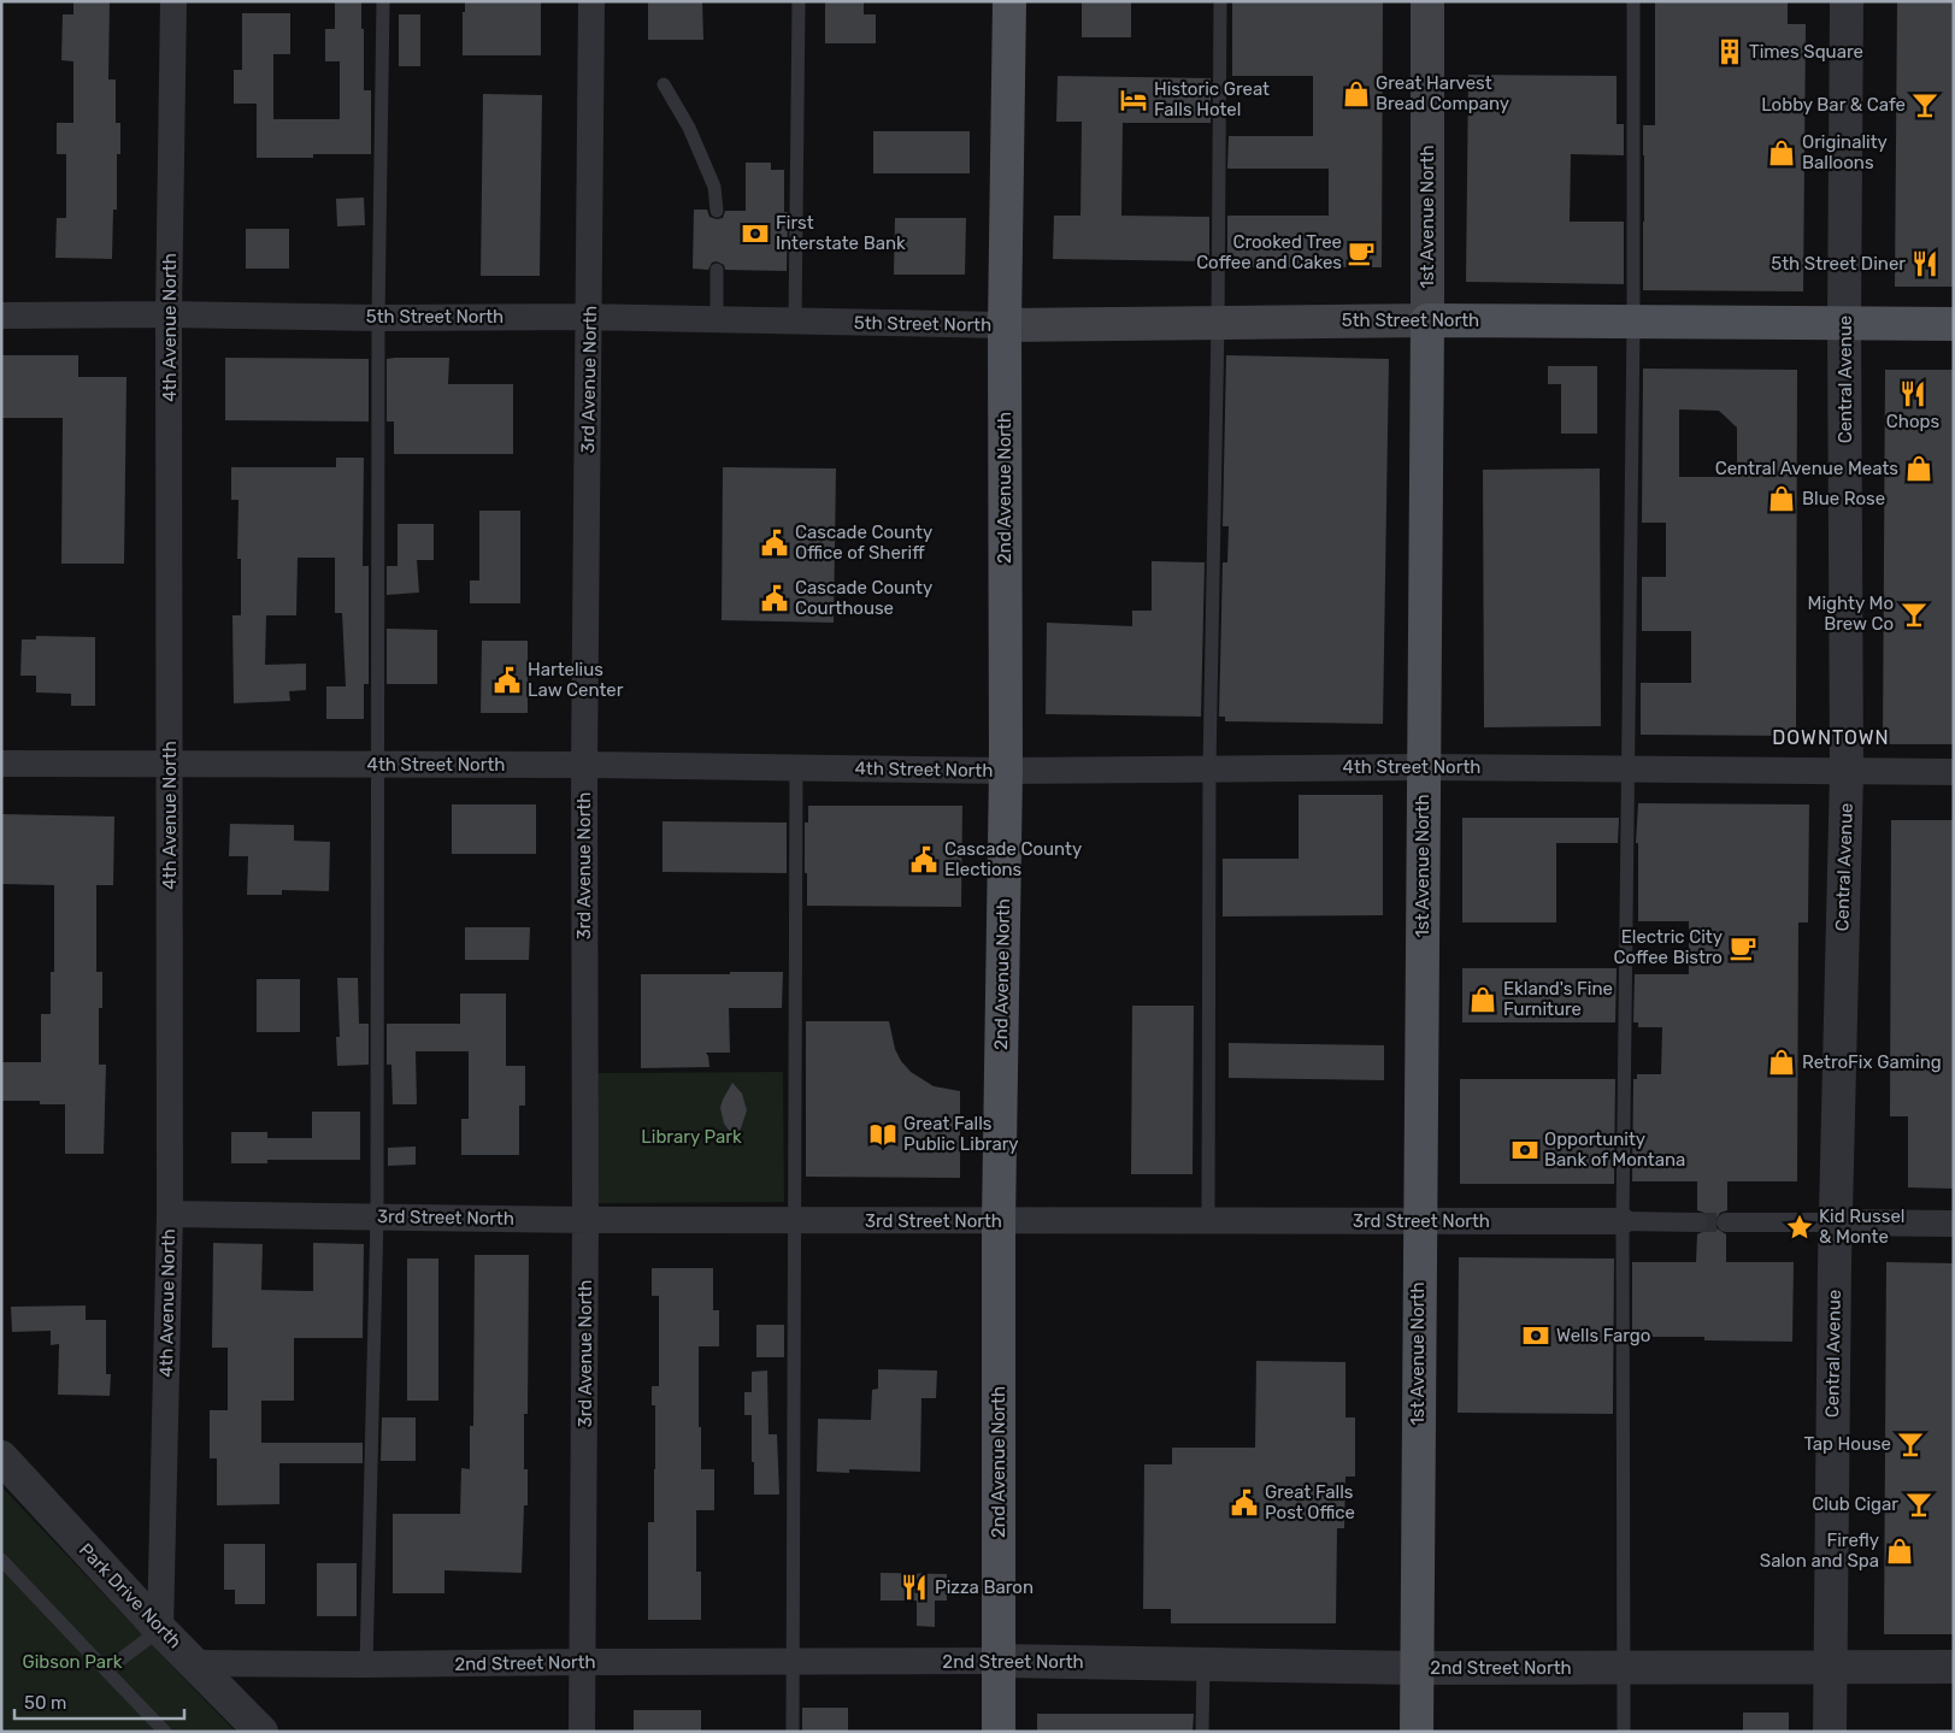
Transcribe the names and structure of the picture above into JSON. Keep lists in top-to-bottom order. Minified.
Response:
{"streets":{"main road":["1st Avenue North","5th Street North","2nd Avenue North"],"street":["4th Avenue North","3rd Avenue North","Central Avenue","4th Street North","3rd Street North","Park Drive North","2nd Street North"]},"crossings":[["1st Avenue North","5th Street North"],["1st Avenue North","4th Street North"],["1st Avenue North","3rd Street North"],["1st Avenue North","2nd Street North"],["5th Street North","4th Avenue North"],["5th Street North","3rd Avenue North"],["5th Street North","Central Avenue"],["5th Street North","2nd Avenue North"],["4th Avenue North","4th Street North"],["4th Avenue North","3rd Street North"],["4th Avenue North","Park Drive North"],["3rd Avenue North","4th Street North"],["3rd Avenue North","3rd Street North"],["3rd Avenue North","2nd Street North"],["Central Avenue","4th Street North"],["Central Avenue","2nd Street North"],["2nd Avenue North","4th Street North"],["2nd Avenue North","3rd Street North"],["2nd Avenue North","2nd Street North"],["Park Drive North","2nd Street North"]],"districts":["DOWNTOWN"],"parks":["Library Park","Gibson Park"],"places":{"building":["Times Square"],"shop":["Great Harvest Bread Company","Originality Balloons","Central Avenue Meats","Blue Rose","Ekland's Fine Furniture","RetroFix Gaming","Firefly Salon and Spa"],"hotel":["Historic Great Falls Hotel"],"bar":["Lobby Bar & Cafe","Mighty Mo Brew Co","Tap House","Club Cigar"],"bank":["First Interstate Bank","Opportunity Bank of Montana","Wells Fargo"],"cafe":["Crooked Tree Coffee and Cakes","Electric City Coffee Bistro"],"restaurant":["5th Street Diner","Chops","Pizza Baron"],"public building":["Cascade County Office of Sheriff","Cascade County Courthouse","Hartelius Law Center","Cascade County Elections","Great Falls Post Office"],"library":["Great Falls Public Library"],"place":["Kid Russel & Monte"]},"scale_bar":"50 m"}
